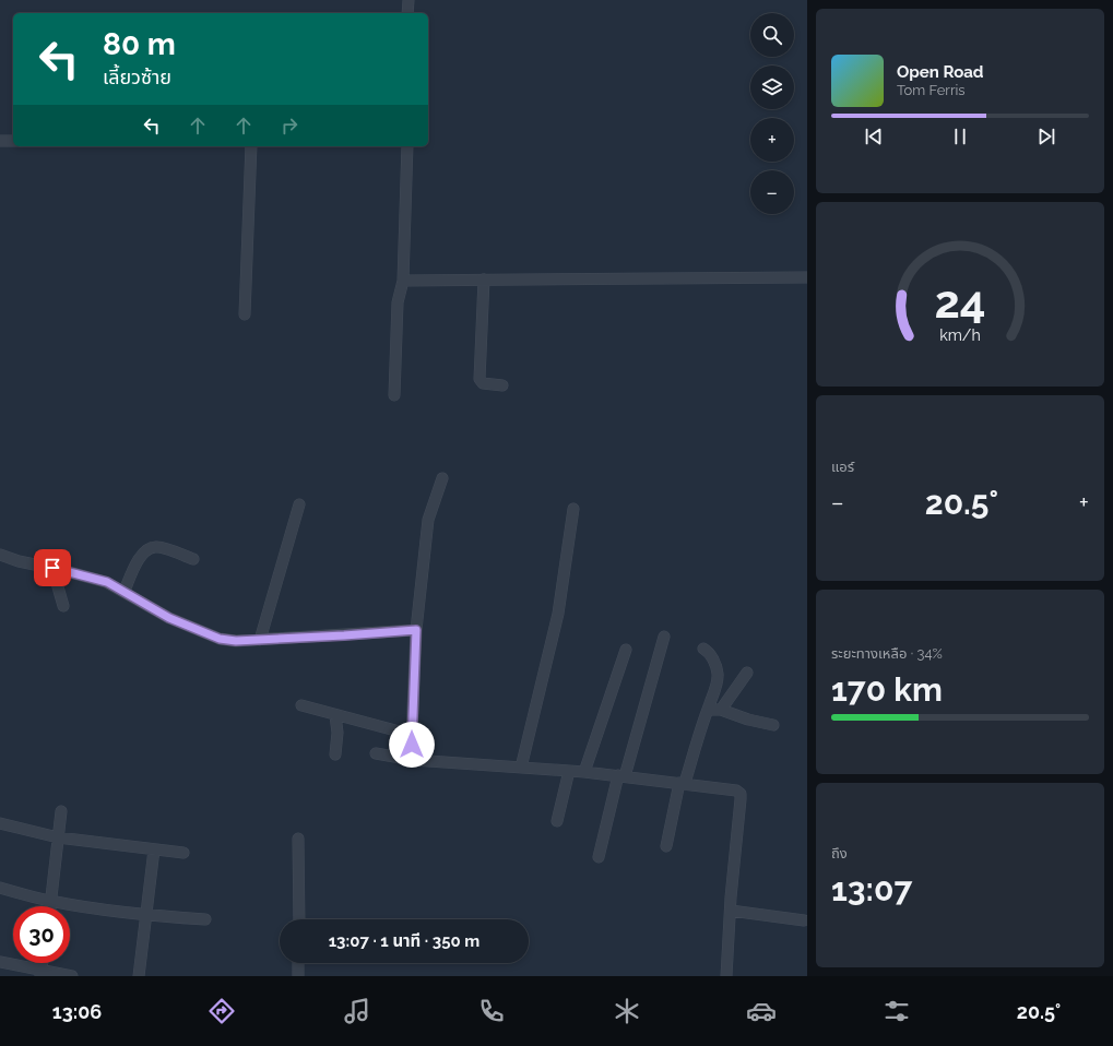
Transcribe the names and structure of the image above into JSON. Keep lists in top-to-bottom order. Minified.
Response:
{"page":{"map_buttons":["+","−"],"turn":["80 m","เลี้ยวซ้าย"],"song":["Open Road","Tom Ferris"],"tile":["แอร์",["ระยะทางเหลือ · 34%","170 km"],["ถึง","13:07"]],"heat":["−","20.5°","+"],"limit":"30","trip":"13:07 · 1 นาที · 350 m","tabs":["13:06","20.5°"],"gauge":["24","km/h"]}}
